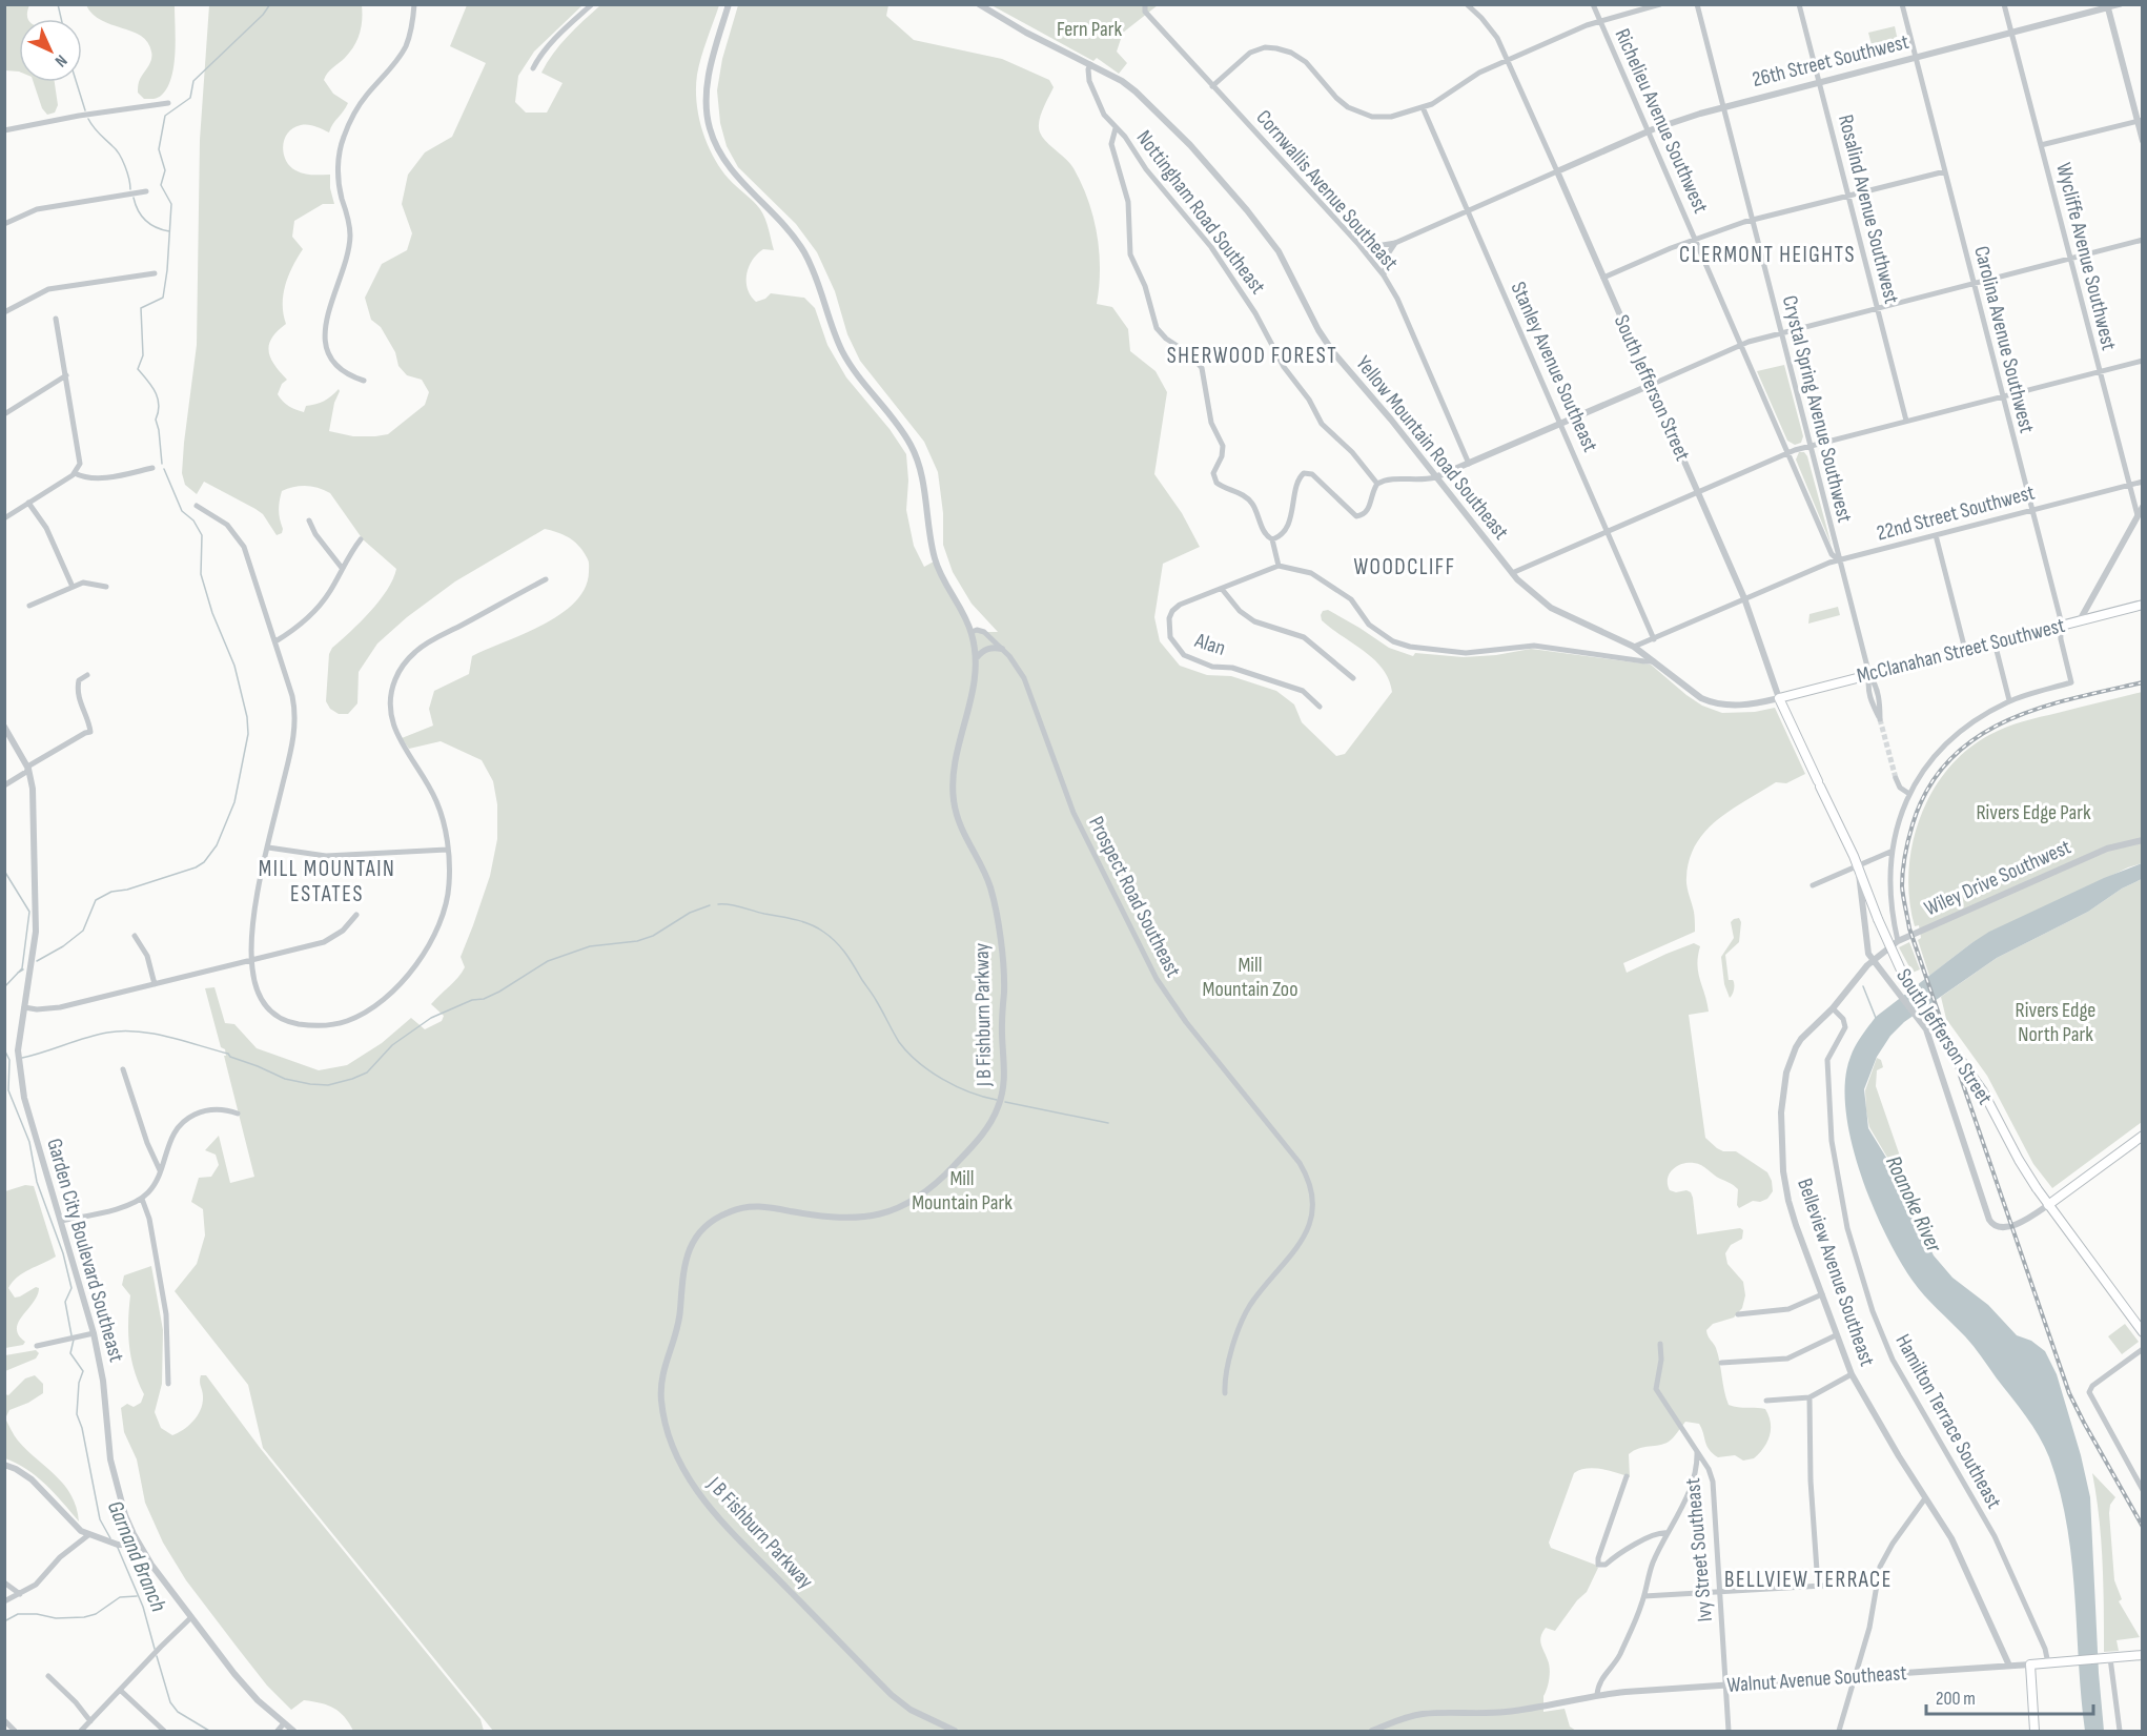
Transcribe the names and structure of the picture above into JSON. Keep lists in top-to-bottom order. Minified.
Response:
{"streets":{"main road":["South Jefferson Street","McClanahan Street Southwest","Walnut Avenue Southeast"],"street":["26th Street Southwest","Richelieu Avenue Southwest","Cornwallis Avenue Southeast","Rosalind Avenue Southwest","Nottingham Road Southeast","Wycliffe Avenue Southwest","Carolina Avenue Southwest","Stanley Avenue Southeast","Crystal Spring Avenue Southwest","Yellow Mountain Road Southeast","22nd Street Southwest","Alan","Wiley Drive Southwest","Prospect Road Southeast","J B Fishburn Parkway","Garden City Boulevard Southeast","Belleview Avenue Southeast","Hamilton Terrace Southeast","Ivy Street Southeast"]},"crossings":[["26th Street Southwest","Richelieu Avenue Southwest"],["26th Street Southwest","Rosalind Avenue Southwest"],["26th Street Southwest","Wycliffe Avenue Southwest"],["26th Street Southwest","Carolina Avenue Southwest"],["26th Street Southwest","South Jefferson Street"],["26th Street Southwest","Crystal Spring Avenue Southwest"],["Richelieu Avenue Southwest","Crystal Spring Avenue Southwest"],["Richelieu Avenue Southwest","22nd Street Southwest"],["Nottingham Road Southeast","Yellow Mountain Road Southeast"],["Wycliffe Avenue Southwest","22nd Street Southwest"],["Carolina Avenue Southwest","22nd Street Southwest"],["Carolina Avenue Southwest","McClanahan Street Southwest"],["Stanley Avenue Southeast","22nd Street Southwest"],["South Jefferson Street","Yellow Mountain Road Southeast"],["South Jefferson Street","22nd Street Southwest"],["South Jefferson Street","McClanahan Street Southwest"],["Crystal Spring Avenue Southwest","22nd Street Southwest"],["Crystal Spring Avenue Southwest","McClanahan Street Southwest"],["Yellow Mountain Road Southeast","22nd Street Southwest"],["Yellow Mountain Road Southeast","McClanahan Street Southwest"],["Wiley Drive Southwest","Belleview Avenue Southeast"],["Prospect Road Southeast","J B Fishburn Parkway"],["Belleview Avenue Southeast","Hamilton Terrace Southeast"],["Belleview Avenue Southeast","Walnut Avenue Southeast"],["Hamilton Terrace Southeast","Walnut Avenue Southeast"],["Ivy Street Southeast","Walnut Avenue Southeast"]],"districts":["CLERMONT HEIGHTS","SHERWOOD FOREST","WOODCLIFF","MILL MOUNTAIN ESTATES","BELLVIEW TERRACE"],"water":["Roanoke River","Garnand Branch"],"parks":["Fern Park","Rivers Edge Park","Mill Mountain Zoo","Rivers Edge North Park","Mill Mountain Park"],"scale_bar":"200 m","north":"bottom right"}
